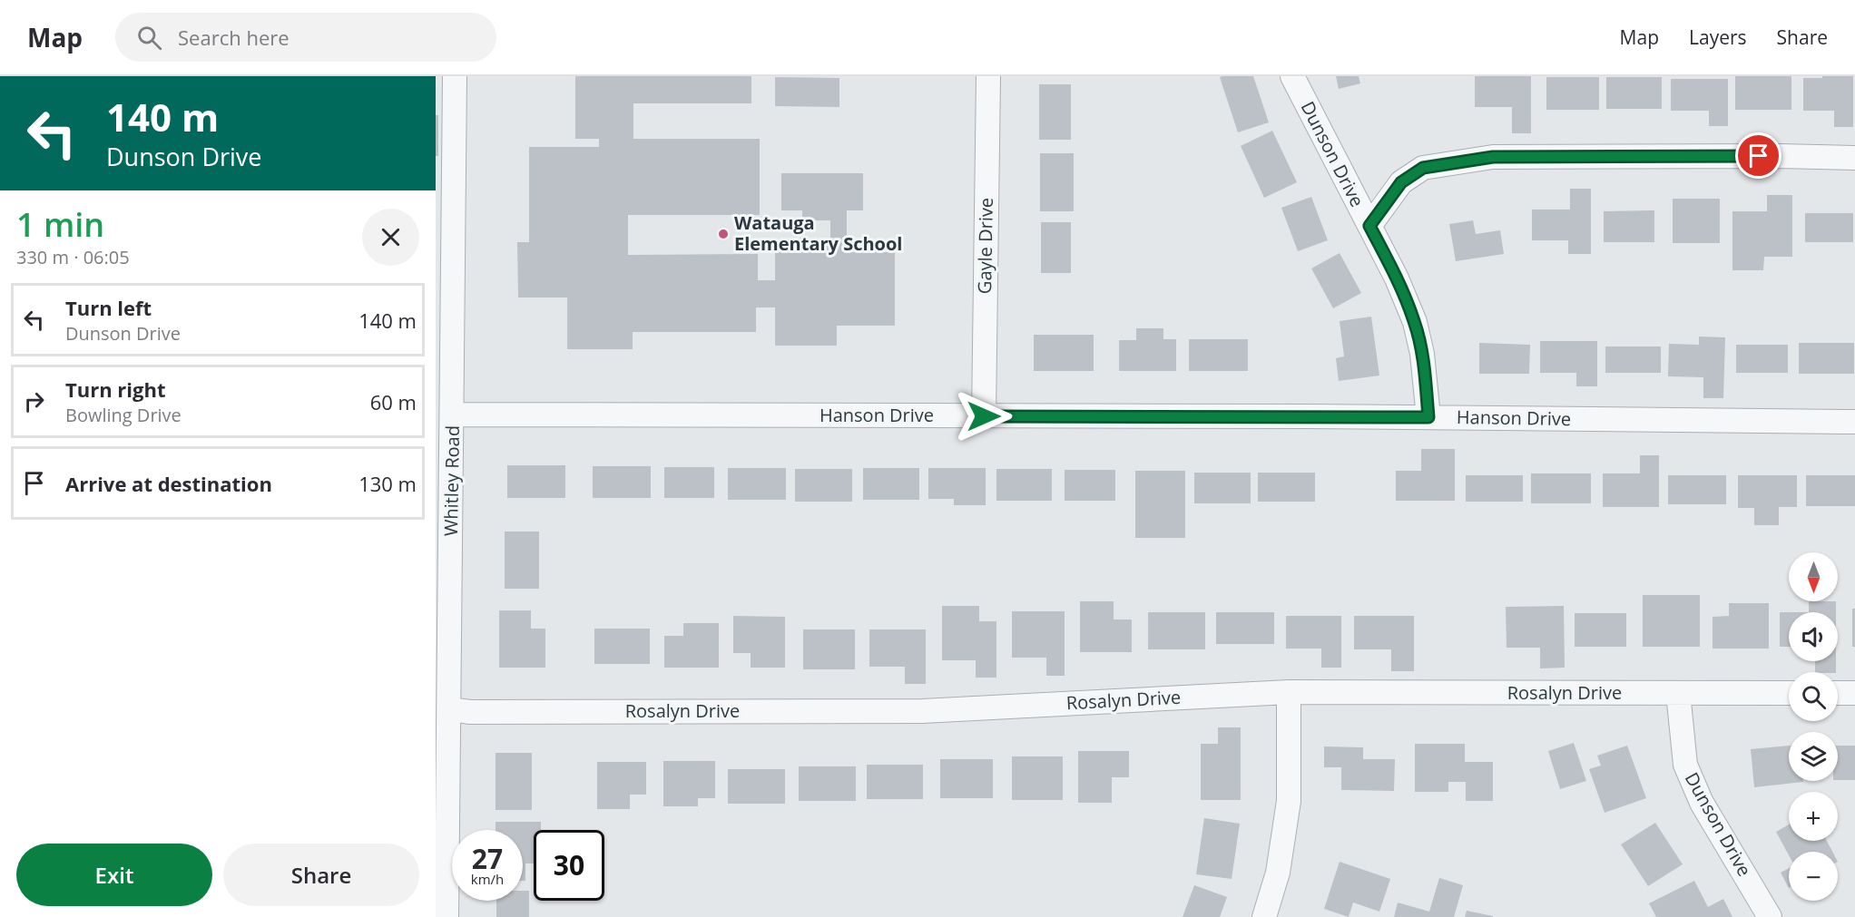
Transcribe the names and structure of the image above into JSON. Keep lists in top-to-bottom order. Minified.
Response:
{"streets":{"street":["Dunson Drive","Gayle Drive","Hanson Drive","Whitley Road","Rosalyn Drive"]},"crossings":[["Dunson Drive","Hanson Drive"],["Dunson Drive","Rosalyn Drive"],["Gayle Drive","Hanson Drive"],["Hanson Drive","Whitley Road"],["Whitley Road","Rosalyn Drive"]],"places":["Watauga Elementary School"],"north":"bottom","page":{"header":"Map","search":"Search here","nav":["Map","Layers","Share"],"turn":["140 m","Dunson Drive"],"heading":["1 min","330 m · 06:05"],"list":[{"name":"Turn left","note":"Dunson Drive","value":"140 m"},{"name":"Turn right","note":"Bowling Drive","value":"60 m"},{"name":"Arrive at destination","value":"130 m"}],"map_buttons":["+","−"],"speed":"27 km/h","limit":"30","buttons":["Exit","Share"]}}
